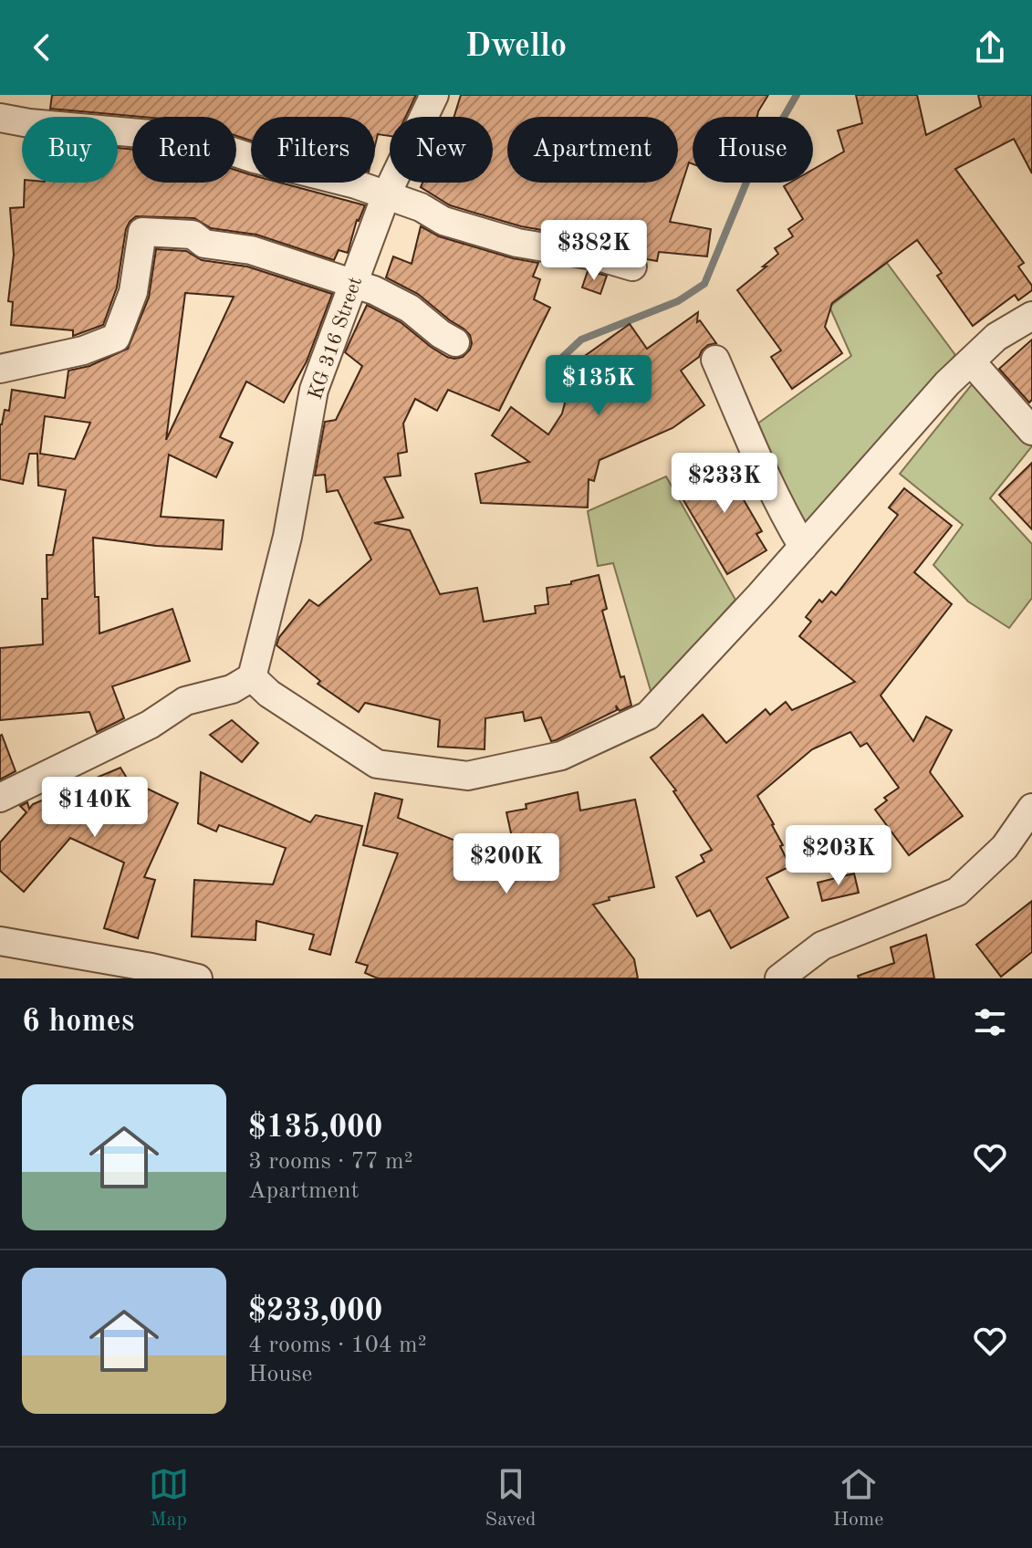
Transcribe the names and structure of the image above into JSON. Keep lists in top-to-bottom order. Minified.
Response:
{"streets":{"street":["KG 316 Street"]},"page":{"header":"Dwello","chip":["Buy","Rent","Filters","New","Apartment","House"],"price":["$382K","$135K","$233K","$140K","$203K","$200K"],"heading":"6 homes","list":[{"name":"$135,000","note":"3 rooms · 77 m² · Apartment"},{"name":"$233,000","note":"4 rooms · 104 m² · House"}],"tabs":["Map","Saved","Home"]}}
